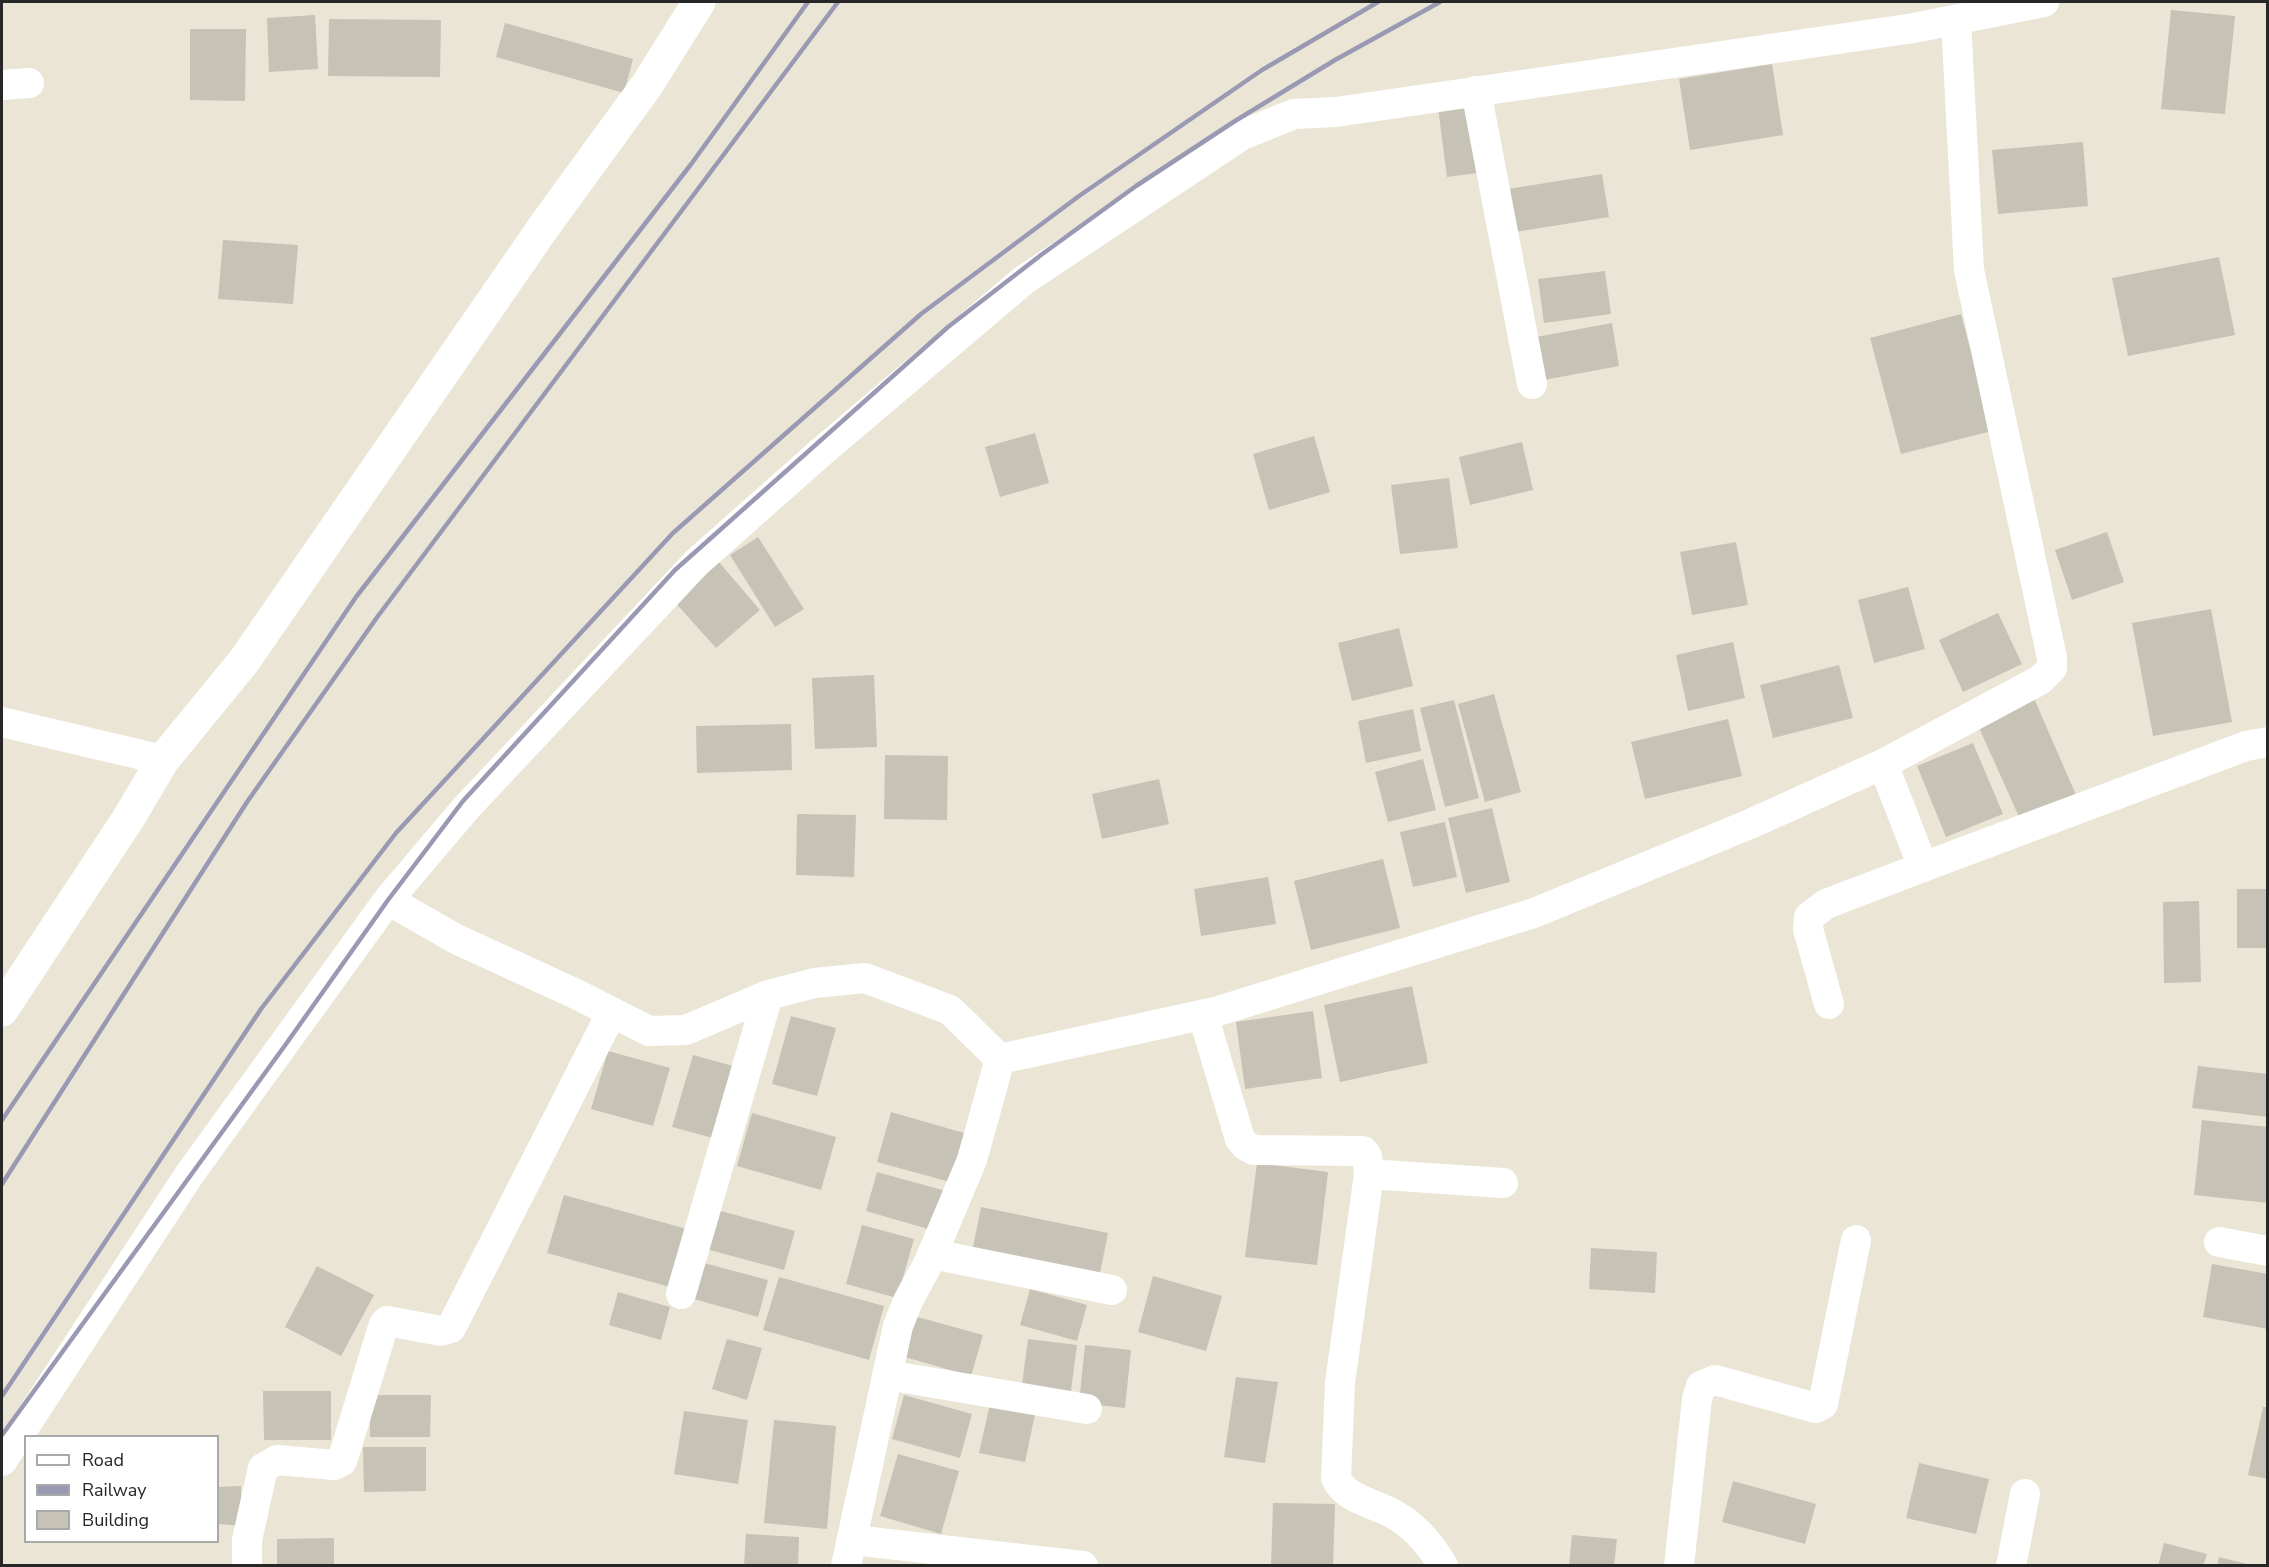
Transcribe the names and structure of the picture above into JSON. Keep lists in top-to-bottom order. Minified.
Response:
{"legend":["Road","Railway","Building"]}
